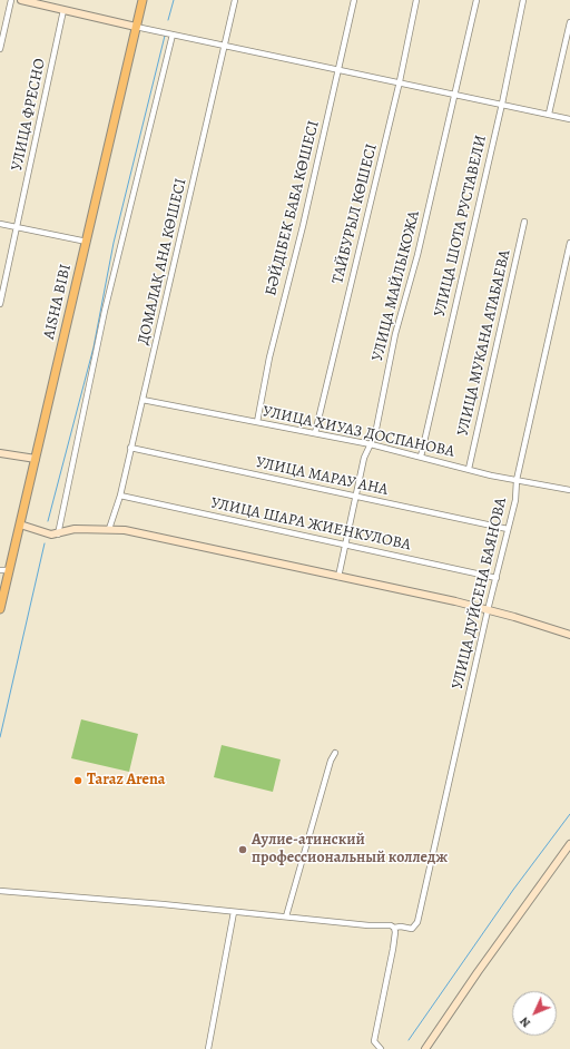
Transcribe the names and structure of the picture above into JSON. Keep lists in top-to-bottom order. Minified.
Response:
{"streets":{"main road":["AISHA BIBI"],"street":["УЛИЦА ФРЕСНО","БӘЙДІБЕК БАБА КӨШЕСІ","ТАЙБУРЫЛ КӨШЕСІ","УЛИЦА ШОТА РУСТАВЕЛИ","ДОМАЛАҚ АНА КӨШЕСІ","УЛИЦА МАЙЛЫКОЖА","УЛИЦА МУКАНА АТАБАЕВА","УЛИЦА ХИУАЗ ДОСПАНОВА","УЛИЦА МАРАУ АНА","УЛИЦА ШАРА ЖИЕНКУЛОВА","УЛИЦА ДУЙСЕНА БАЯНОВА"]},"crossings":[["БӘЙДІБЕК БАБА КӨШЕСІ","УЛИЦА ХИУАЗ ДОСПАНОВА"],["ТАЙБУРЫЛ КӨШЕСІ","УЛИЦА ХИУАЗ ДОСПАНОВА"],["УЛИЦА ШОТА РУСТАВЕЛИ","УЛИЦА ХИУАЗ ДОСПАНОВА"],["ДОМАЛАҚ АНА КӨШЕСІ","УЛИЦА ХИУАЗ ДОСПАНОВА"],["ДОМАЛАҚ АНА КӨШЕСІ","УЛИЦА МАРАУ АНА"],["ДОМАЛАҚ АНА КӨШЕСІ","УЛИЦА ШАРА ЖИЕНКУЛОВА"],["УЛИЦА МАЙЛЫКОЖА","УЛИЦА ХИУАЗ ДОСПАНОВА"],["УЛИЦА МАЙЛЫКОЖА","УЛИЦА МАРАУ АНА"],["УЛИЦА МАЙЛЫКОЖА","УЛИЦА ШАРА ЖИЕНКУЛОВА"],["УЛИЦА МУКАНА АТАБАЕВА","УЛИЦА ХИУАЗ ДОСПАНОВА"],["УЛИЦА ХИУАЗ ДОСПАНОВА","УЛИЦА ДУЙСЕНА БАЯНОВА"],["УЛИЦА МАРАУ АНА","УЛИЦА ДУЙСЕНА БАЯНОВА"],["УЛИЦА ШАРА ЖИЕНКУЛОВА","УЛИЦА ДУЙСЕНА БАЯНОВА"]],"places":["Taraz Arena","Аулие-атинский профессиональный колледж"],"north":"bottom left"}
